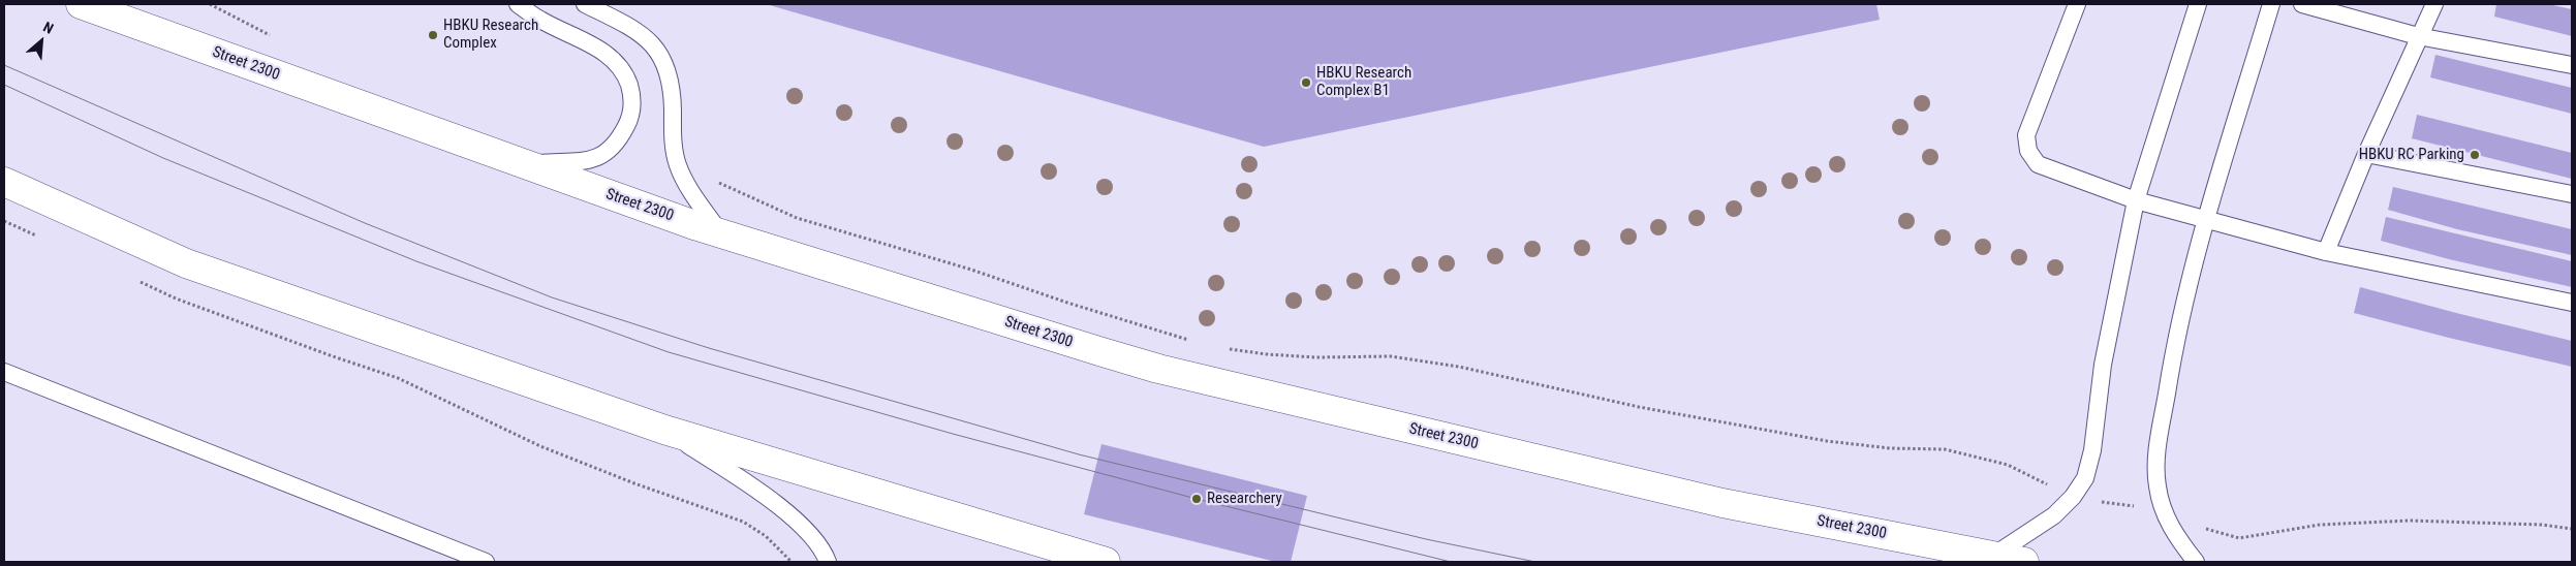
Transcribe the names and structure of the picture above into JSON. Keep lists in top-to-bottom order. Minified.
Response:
{"streets":{"street":["Street 2300"]},"places":["HBKU Research Complex","HBKU Research Complex B1","HBKU RC Parking","Researchery"],"north":"top right"}
